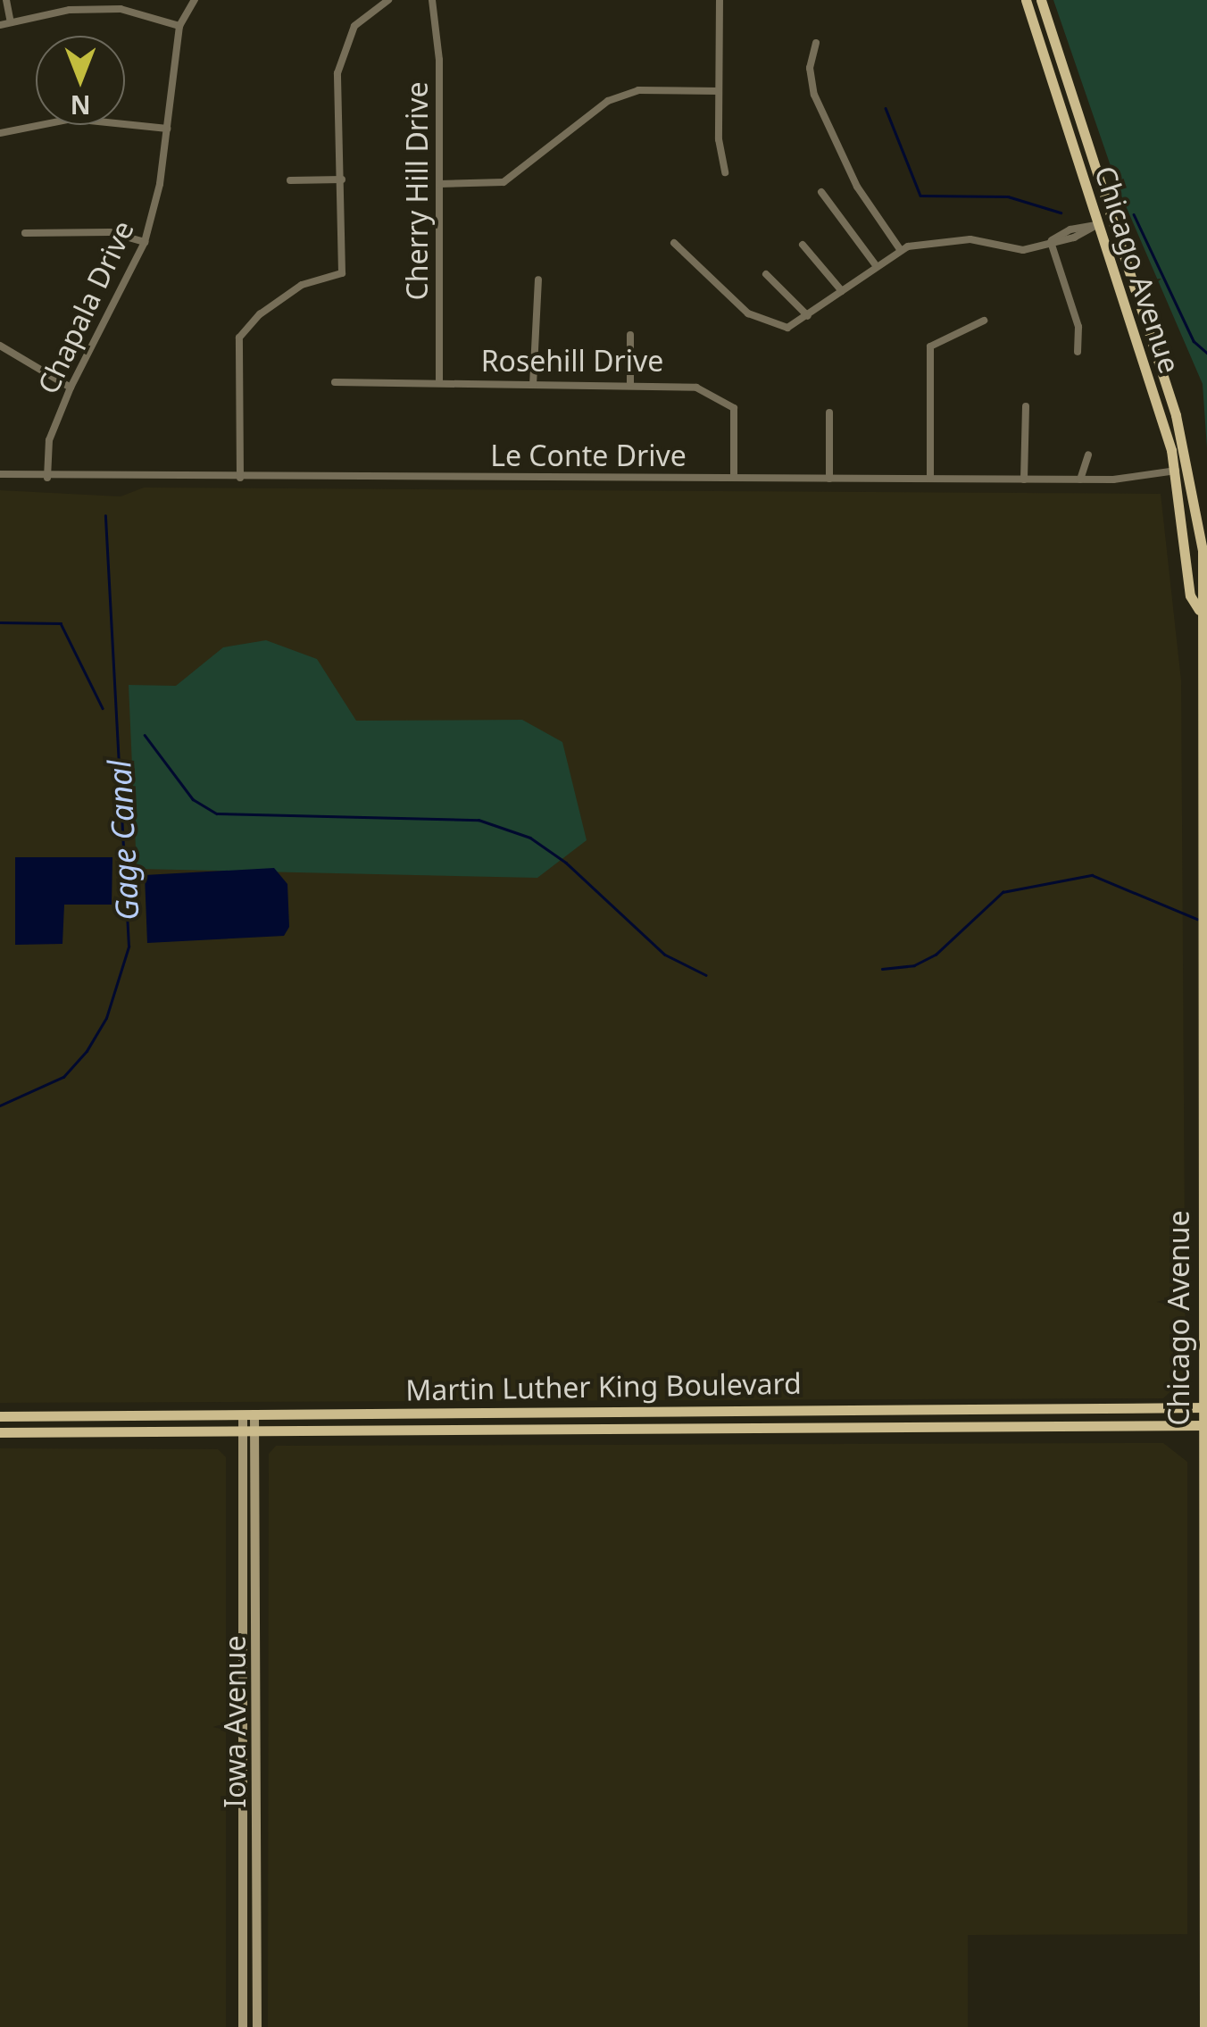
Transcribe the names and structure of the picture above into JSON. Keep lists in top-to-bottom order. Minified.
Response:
{"streets":{"main road":["Chicago Avenue","Martin Luther King Boulevard"],"street":["Cherry Hill Drive","Chapala Drive","Rosehill Drive","Le Conte Drive","Iowa Avenue"]},"crossings":[["Cherry Hill Drive","Rosehill Drive"],["Chicago Avenue","Le Conte Drive"],["Chicago Avenue","Martin Luther King Boulevard"],["Chapala Drive","Le Conte Drive"],["Rosehill Drive","Le Conte Drive"],["Martin Luther King Boulevard","Iowa Avenue"]],"water":["Gage Canal"],"north":"bottom"}
